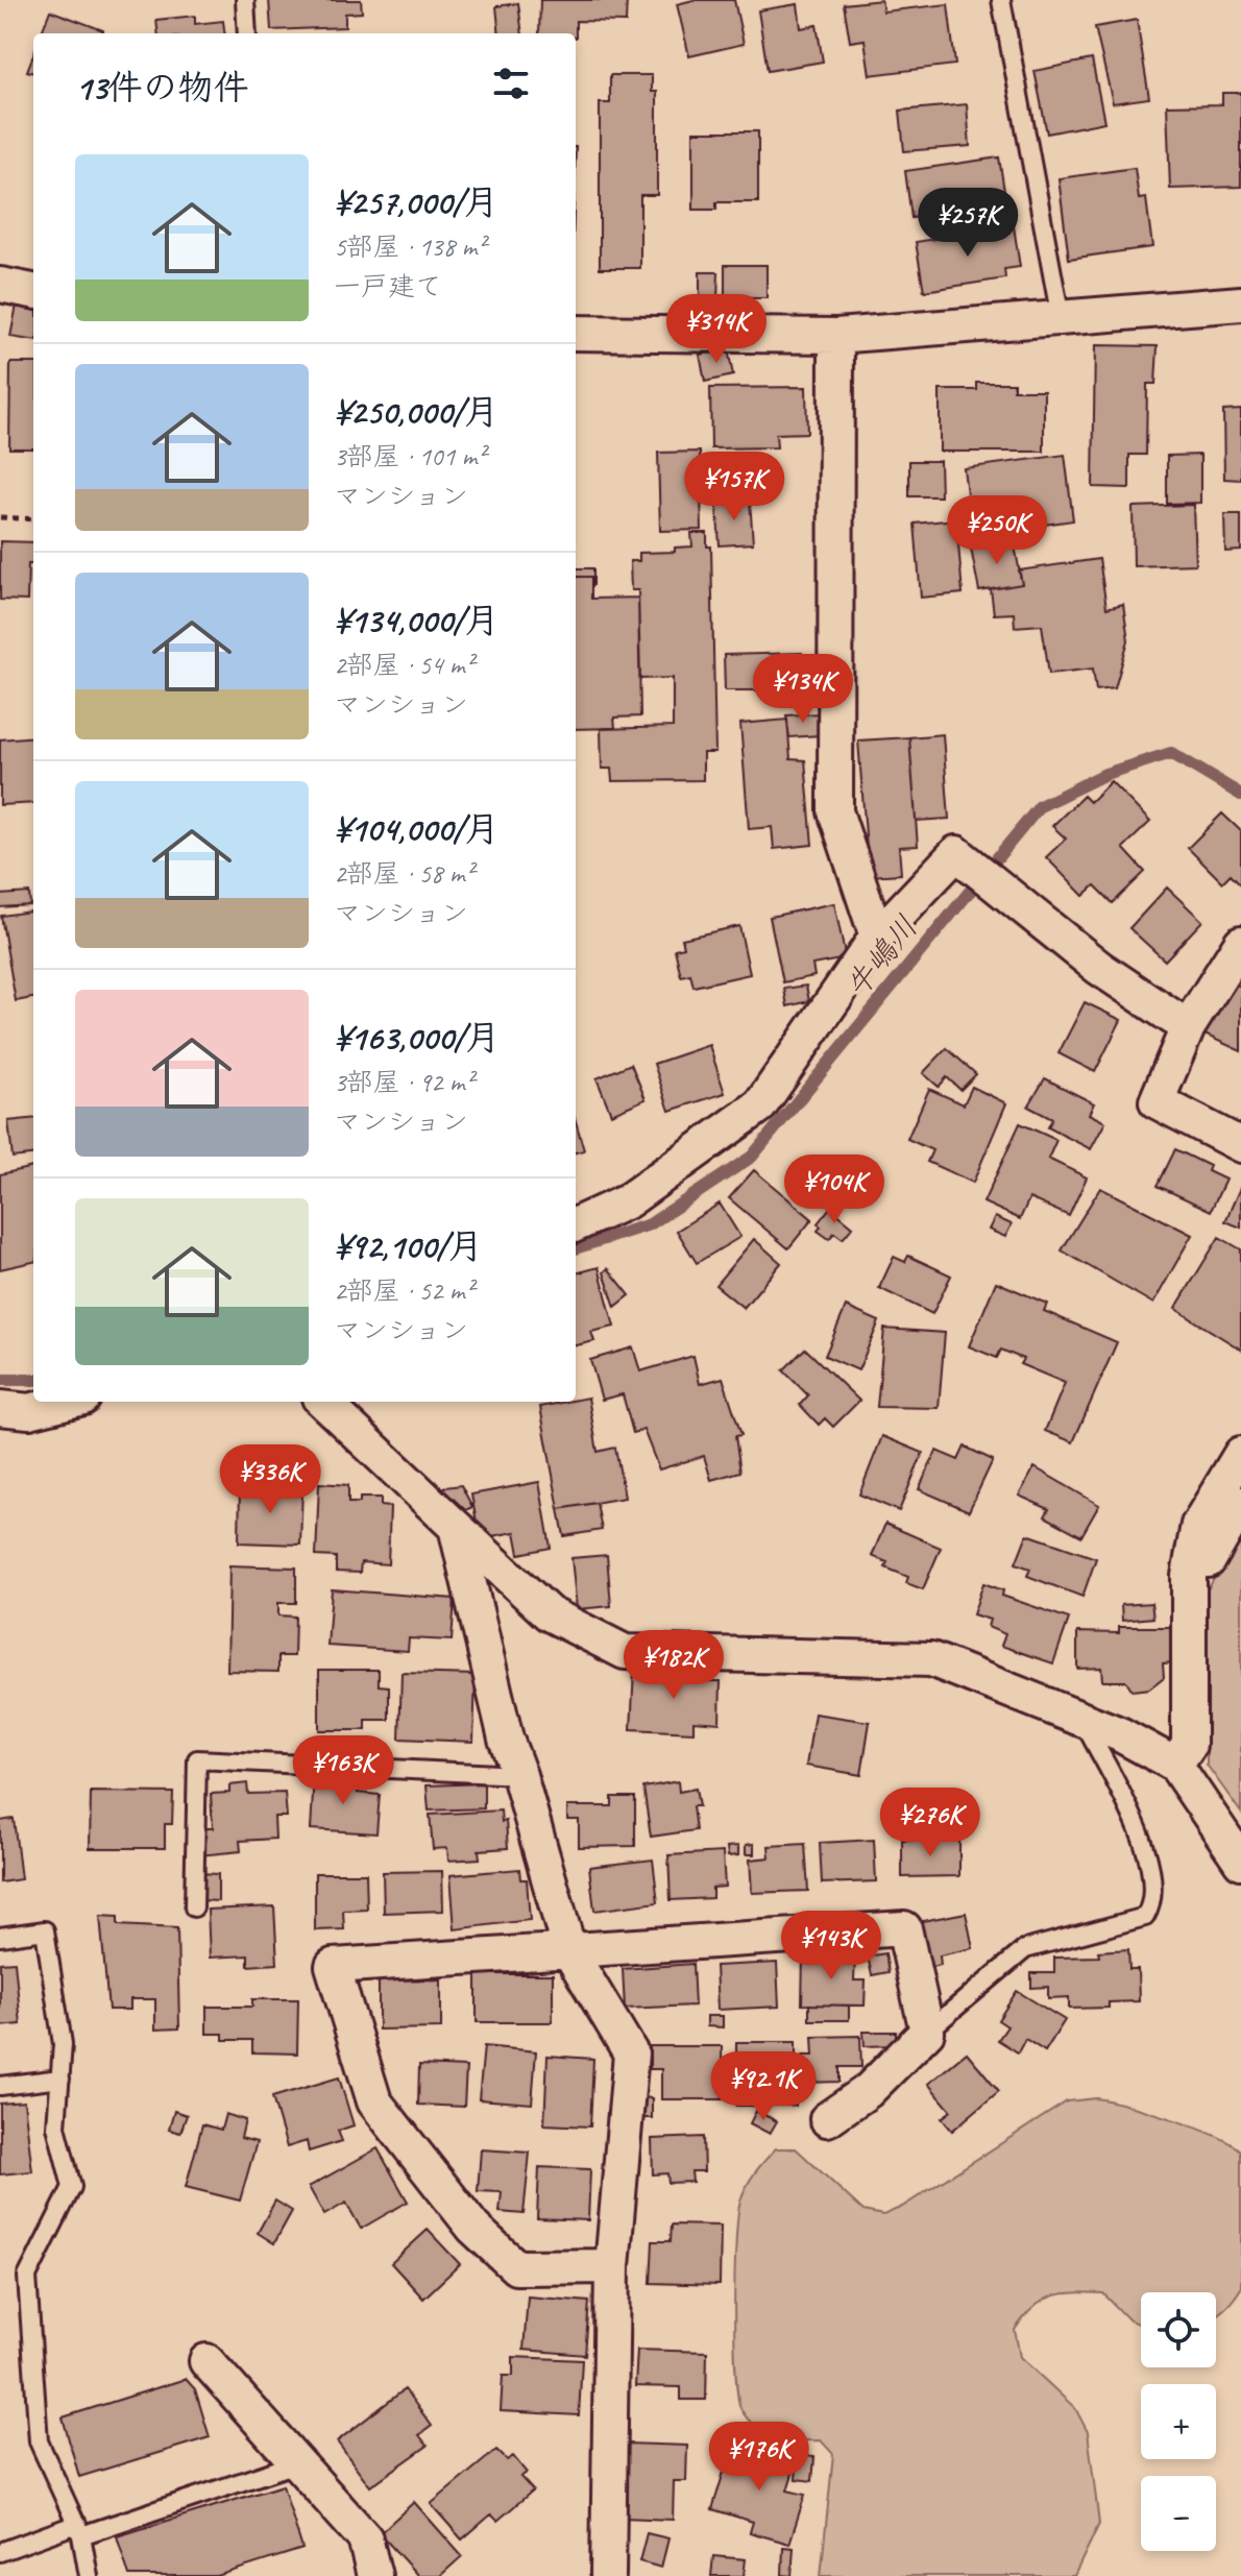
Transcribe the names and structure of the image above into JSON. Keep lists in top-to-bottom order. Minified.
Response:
{"water":["牛嶋川"],"page":{"heading":"13件の物件","list":[{"name":"¥257,000/月","note":"5部屋 · 138 m² · 一戸建て"},{"name":"¥250,000/月","note":"3部屋 · 101 m² · マンション"},{"name":"¥134,000/月","note":"2部屋 · 54 m² · マンション"},{"name":"¥104,000/月","note":"2部屋 · 58 m² · マンション"},{"name":"¥163,000/月","note":"3部屋 · 92 m² · マンション"},{"name":"¥92,100/月","note":"2部屋 · 52 m² · マンション"}],"price":["¥257K","¥314K","¥157K","¥250K","¥134K","¥104K","¥336K","¥182K","¥163K","¥276K","¥143K","¥92.1K","¥176K"],"map_buttons":["+","−"]}}
